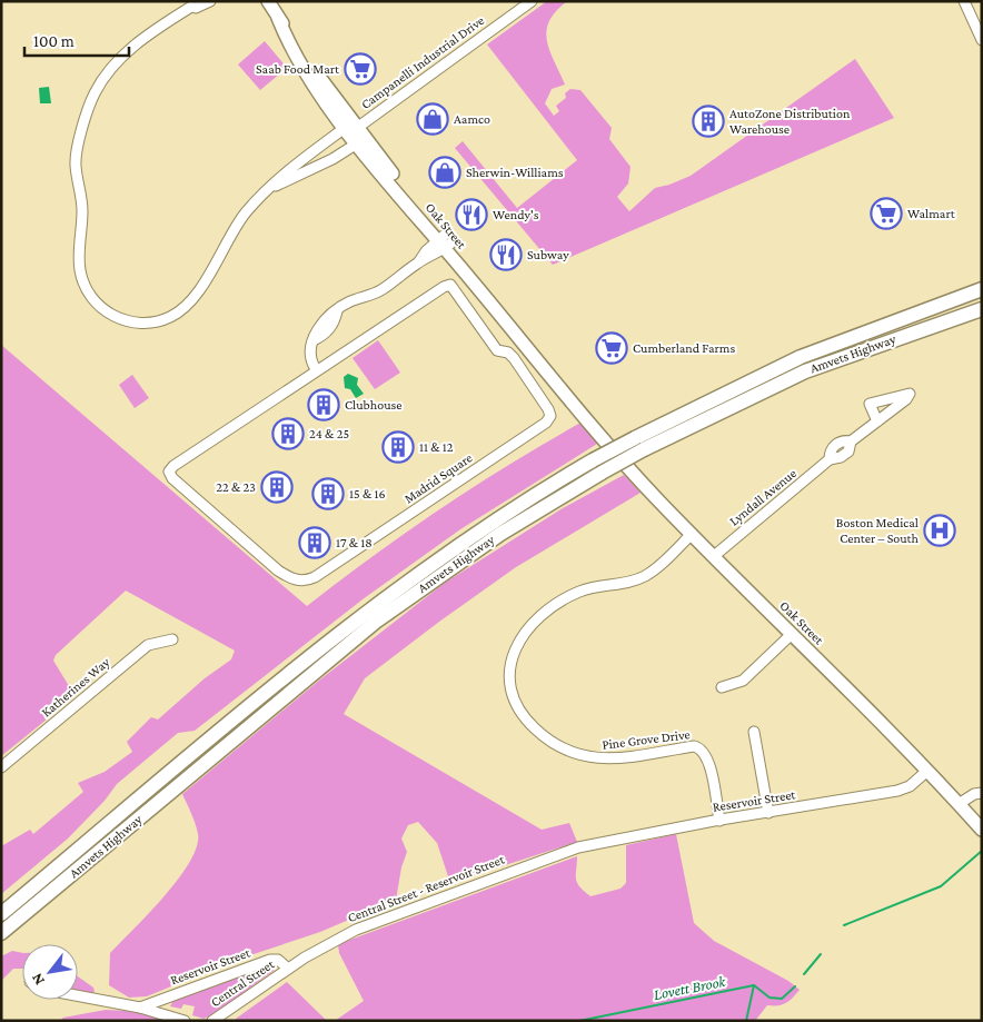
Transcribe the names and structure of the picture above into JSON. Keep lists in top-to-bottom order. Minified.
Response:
{"streets":{"highway":["Amvets Highway"],"main road":["Oak Street"],"street":["Campanelli Industrial Drive","Madrid Square","Lyndall Avenue","Katherines Way","Pine Grove Drive","Reservoir Street","Central Street - Reservoir Street","Central Street"]},"crossings":[["Campanelli Industrial Drive","Oak Street"],["Oak Street","Lyndall Avenue"],["Oak Street","Pine Grove Drive"],["Oak Street","Reservoir Street"],["Pine Grove Drive","Reservoir Street"],["Reservoir Street","Central Street - Reservoir Street"],["Reservoir Street","Central Street"],["Central Street - Reservoir Street","Central Street"]],"water":["Lovett Brook"],"places":{"supermarket":["Saab Food Mart","Walmart","Cumberland Farms"],"shop":["Aamco","Sherwin-Williams"],"building":["AutoZone Distribution Warehouse","Clubhouse","24 & 25","11 & 12","22 & 23","15 & 16","17 & 18"],"restaurant":["Wendy's","Subway"],"hospital":["Boston Medical Center – South"]},"scale_bar":"100 m","north":"bottom left"}
